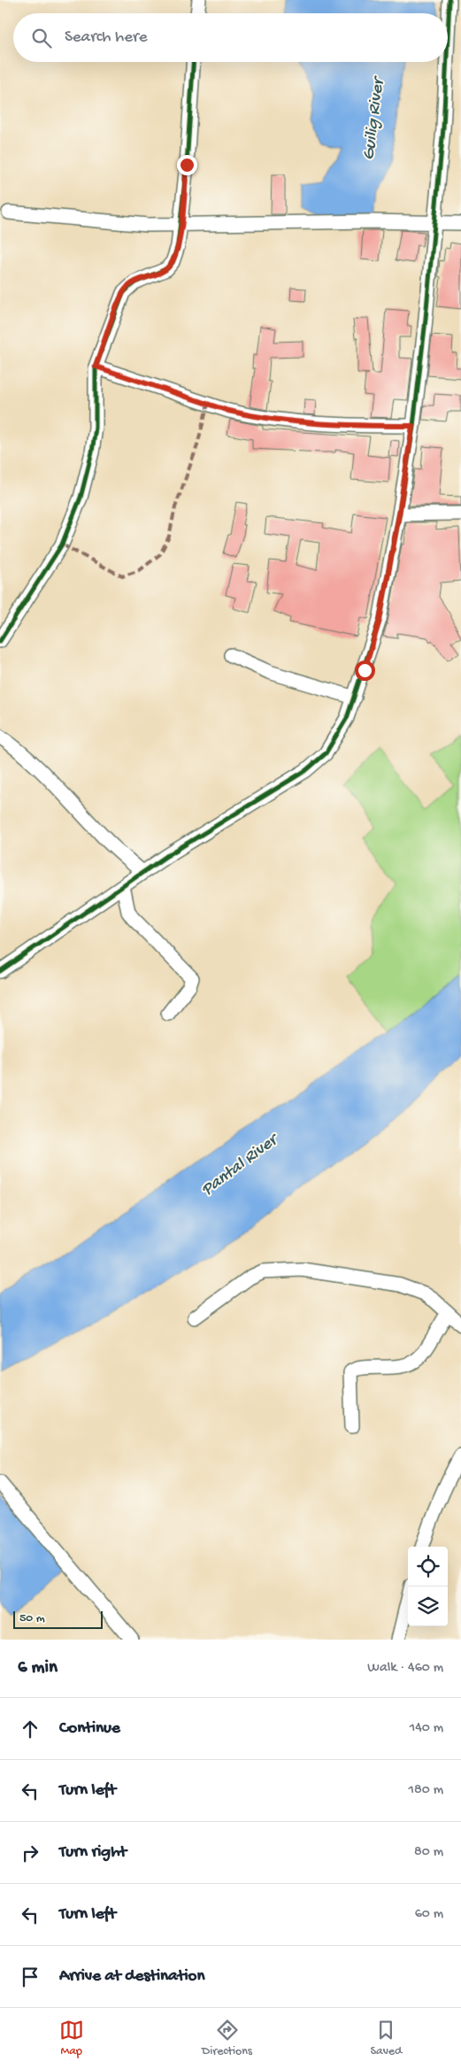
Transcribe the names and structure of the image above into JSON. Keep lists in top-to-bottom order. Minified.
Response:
{"water":["Guilig River","Pantal River"],"scale_bar":"50 m","page":{"search":"Search here","scale":"50 m","heading":["6 min","Walk · 460 m"],"list":[["Continue","140 m"],["Turn left","180 m"],["Turn right","80 m"],["Turn left","60 m"],"Arrive at destination"],"nav":["Map","Directions","Saved"]}}
